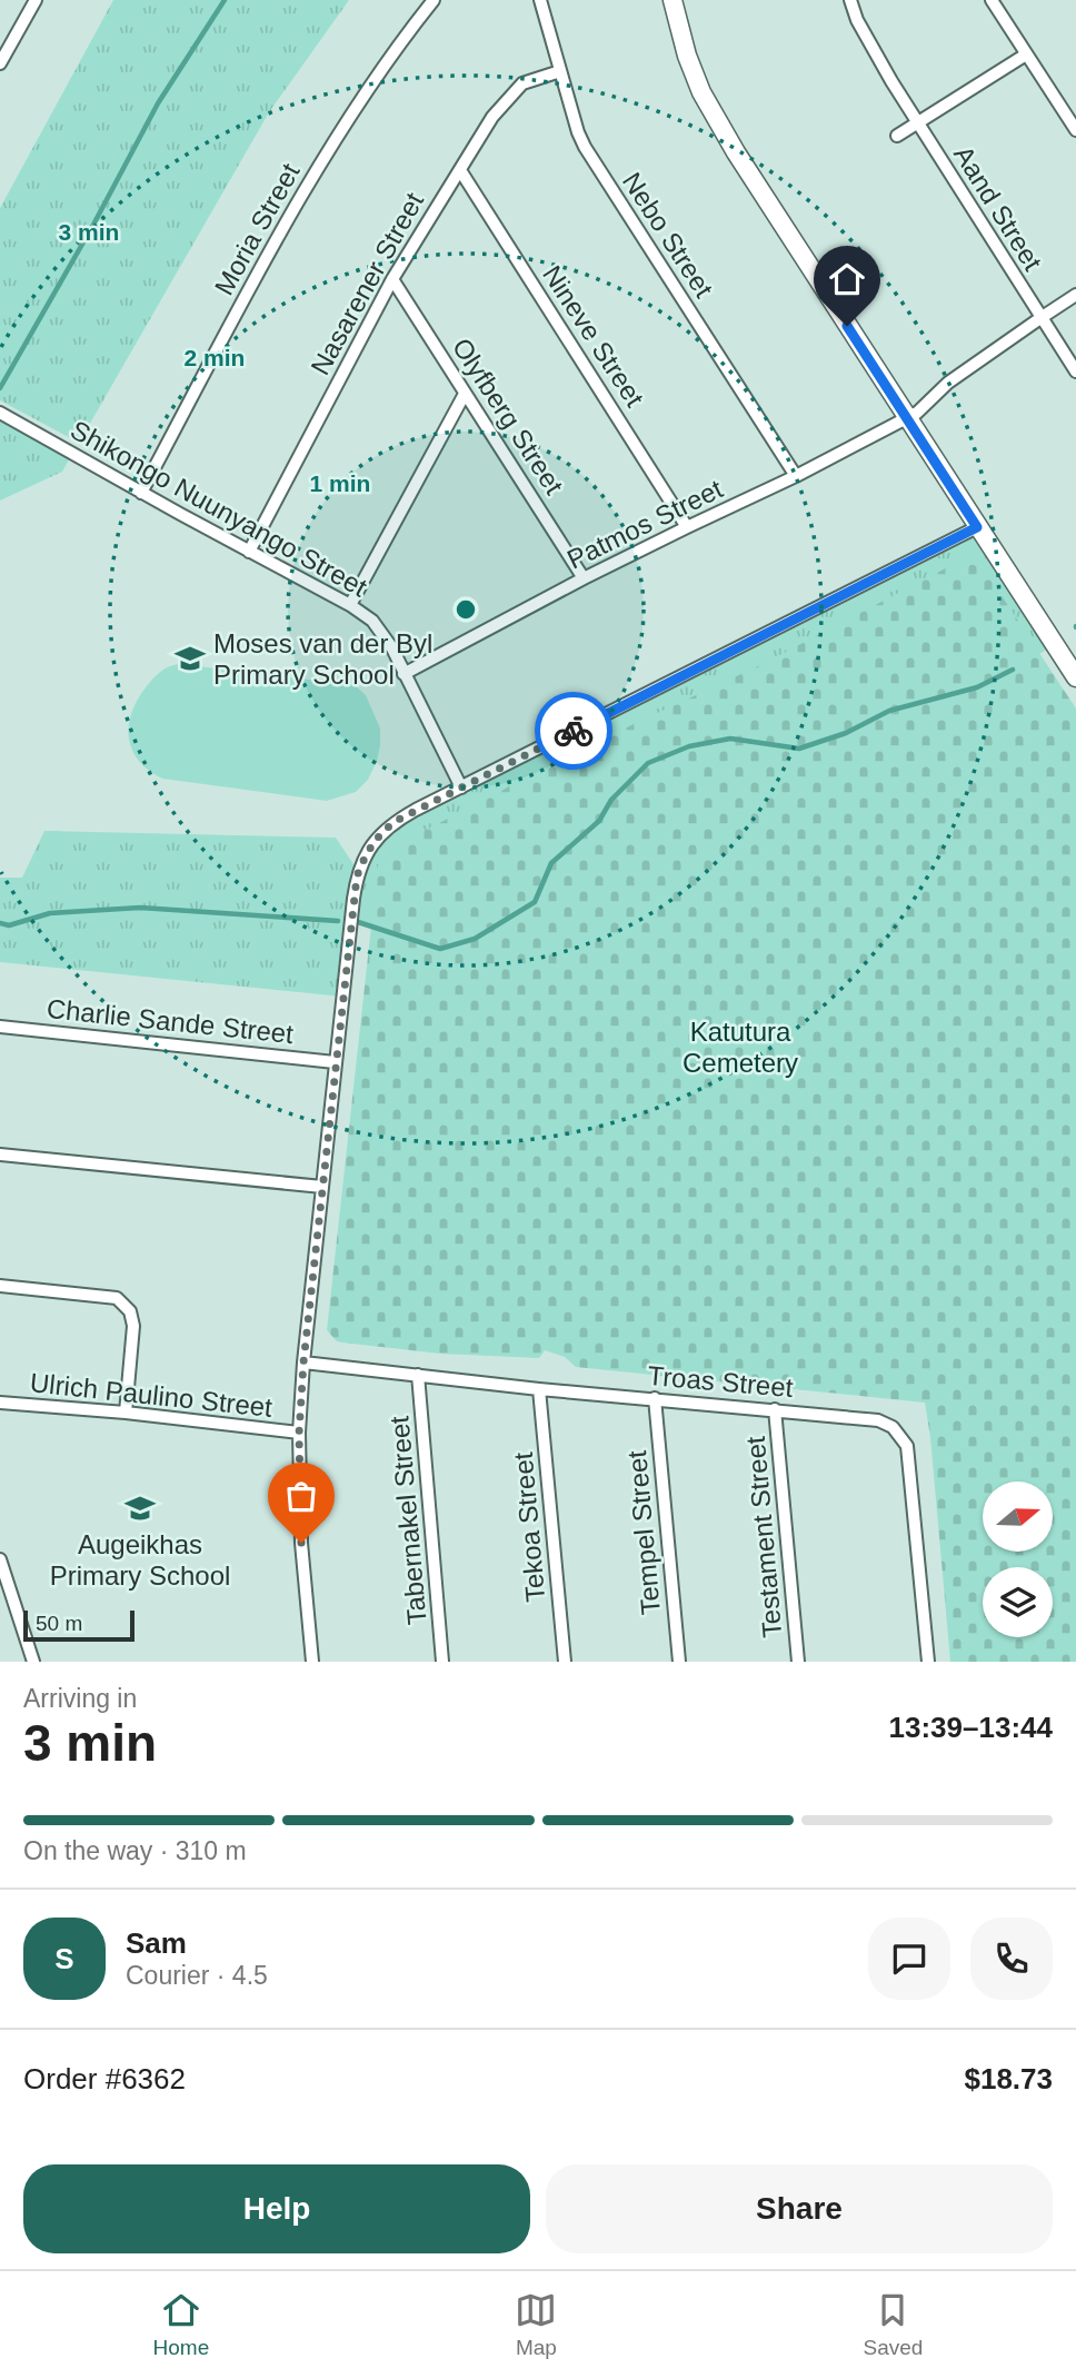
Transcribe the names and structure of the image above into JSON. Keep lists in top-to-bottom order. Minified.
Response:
{"streets":{"street":["Aand Street","Moria Street","Nebo Street","Nasarener Street","Nineve Street","Olyfberg Street","Shikongo Nuunyango Street","Patmos Street","Charlie Sande Street","Troas Street","Ulrich Paulino Street","Tabernakel Street","Tekoa Street","Tempel Street","Testament Street"]},"crossings":[["Aand Street","Patmos Street"],["Moria Street","Shikongo Nuunyango Street"],["Nebo Street","Nasarener Street"],["Nebo Street","Patmos Street"],["Nasarener Street","Nineve Street"],["Nasarener Street","Olyfberg Street"],["Nasarener Street","Shikongo Nuunyango Street"],["Nineve Street","Patmos Street"],["Olyfberg Street","Patmos Street"],["Shikongo Nuunyango Street","Patmos Street"],["Troas Street","Tabernakel Street"],["Troas Street","Tekoa Street"],["Troas Street","Tempel Street"],["Troas Street","Testament Street"]],"parks":["Katutura Cemetery"],"places":{"school or university":["Moses van der Byl Primary School","Augeikhas Primary School"]},"scale_bar":"50 m","north":"right","page":{"scale":"50 m","heading":["3 min","Arriving in","13:39–13:44"],"panel":["Sam","Courier · 4.5","Order #6362","$18.73"],"bar":"On the way · 310 m","round":"S","buttons":["Help","Share"],"tabs":["Home","Map","Saved"]},"rings":["3 min","2 min","1 min"]}
